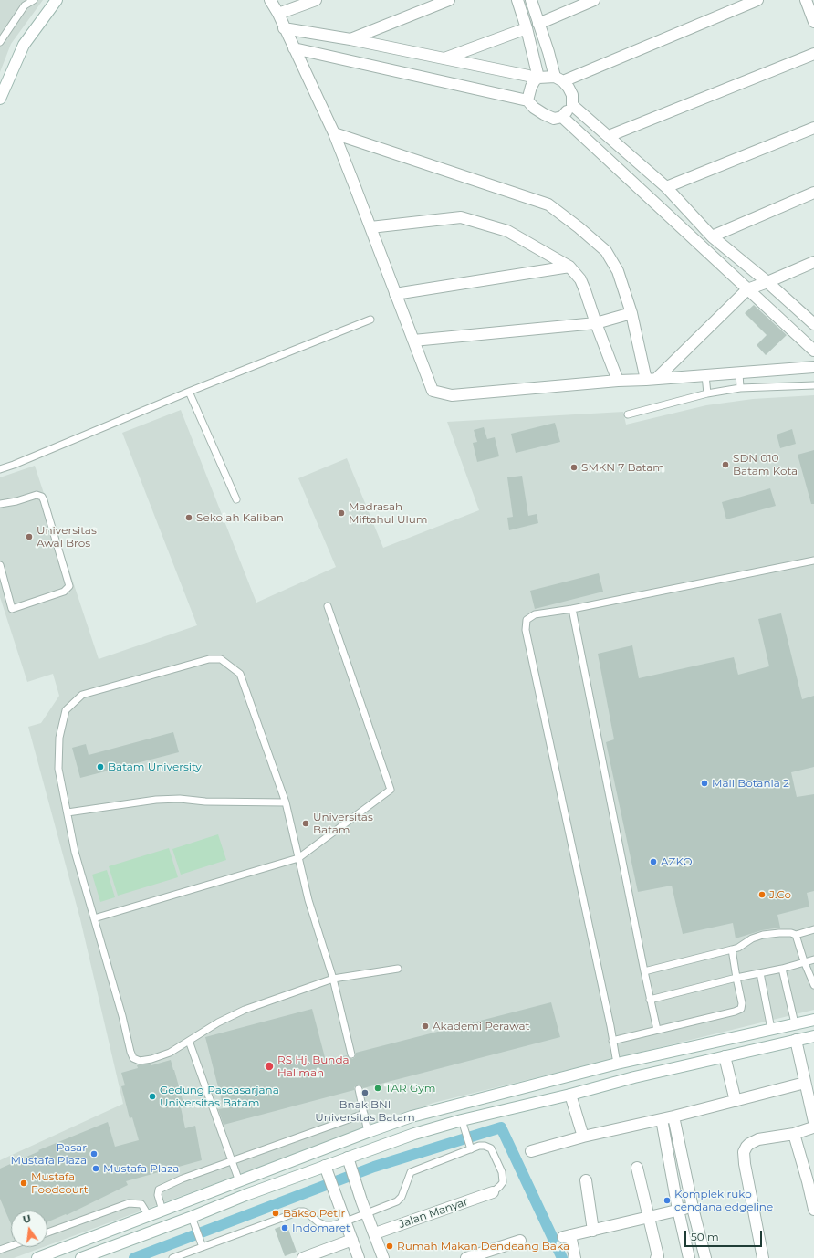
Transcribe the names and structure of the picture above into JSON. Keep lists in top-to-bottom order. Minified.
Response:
{"streets":{"street":["Jalan Manyar"]},"places":["SDN 010 Batam Kota","SMKN 7 Batam","Madrasah Miftahul Ulum","Sekolah Kaliban","Universitas Awal Bros","Batam University","Mall Botania 2","Universitas Batam","AZKO","J.Co","Akademi Perawat","RS Hj. Bunda Halimah","TAR Gym","Bnak BNI Universitas Batam","Gedung Pascasarjana Universitas Batam","Pasar Mustafa Plaza","Mustafa Plaza","Mustafa Foodcourt","Komplek ruko cendana edgeline","Bakso Petir","Indomaret","Rumah Makan Dendeang Baka"],"scale_bar":"50 m","north":"top"}
